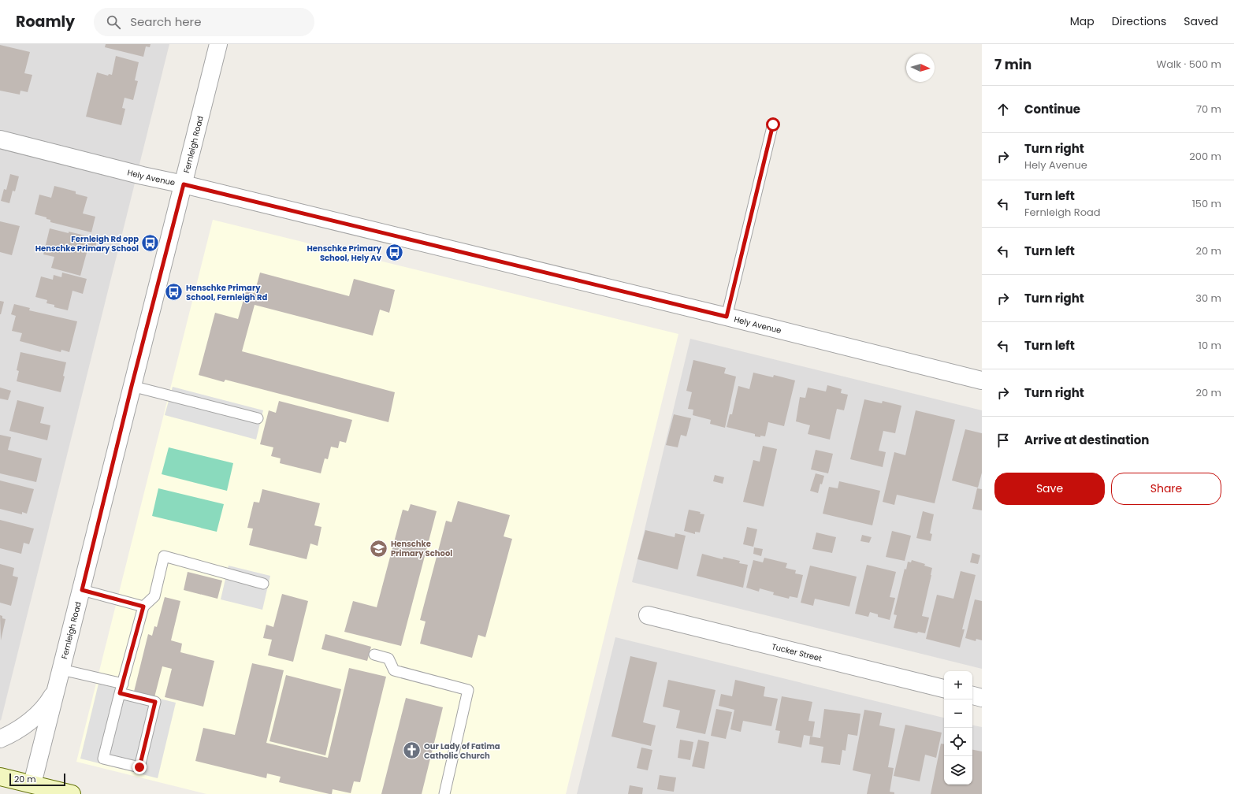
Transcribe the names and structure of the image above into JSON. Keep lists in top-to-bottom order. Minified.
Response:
{"streets":{"street":["Fernleigh Road","Hely Avenue","Tucker Street"]},"crossings":[["Fernleigh Road","Hely Avenue"]],"places":{"bus stop":["Fernleigh Rd opp Henschke Primary School","Henschke Primary School, Hely Av","Henschke Primary School, Fernleigh Rd"],"school or university":["Henschke Primary School"],"church":["Our Lady of Fatima Catholic Church"]},"scale_bar":"20 m","north":"right","page":{"header":"Roamly","search":"Search here","nav":["Map","Directions","Saved"],"heading":["7 min","Walk · 500 m"],"list":[["Continue","70 m"],["Turn right","Hely Avenue","200 m"],["Turn left","Fernleigh Road","150 m"],["Turn left","20 m"],["Turn right","30 m"],["Turn left","10 m"],["Turn right","20 m"],"Arrive at destination"],"buttons":["Save","Share"],"map_buttons":["+","−"],"scale":"20 m"}}
